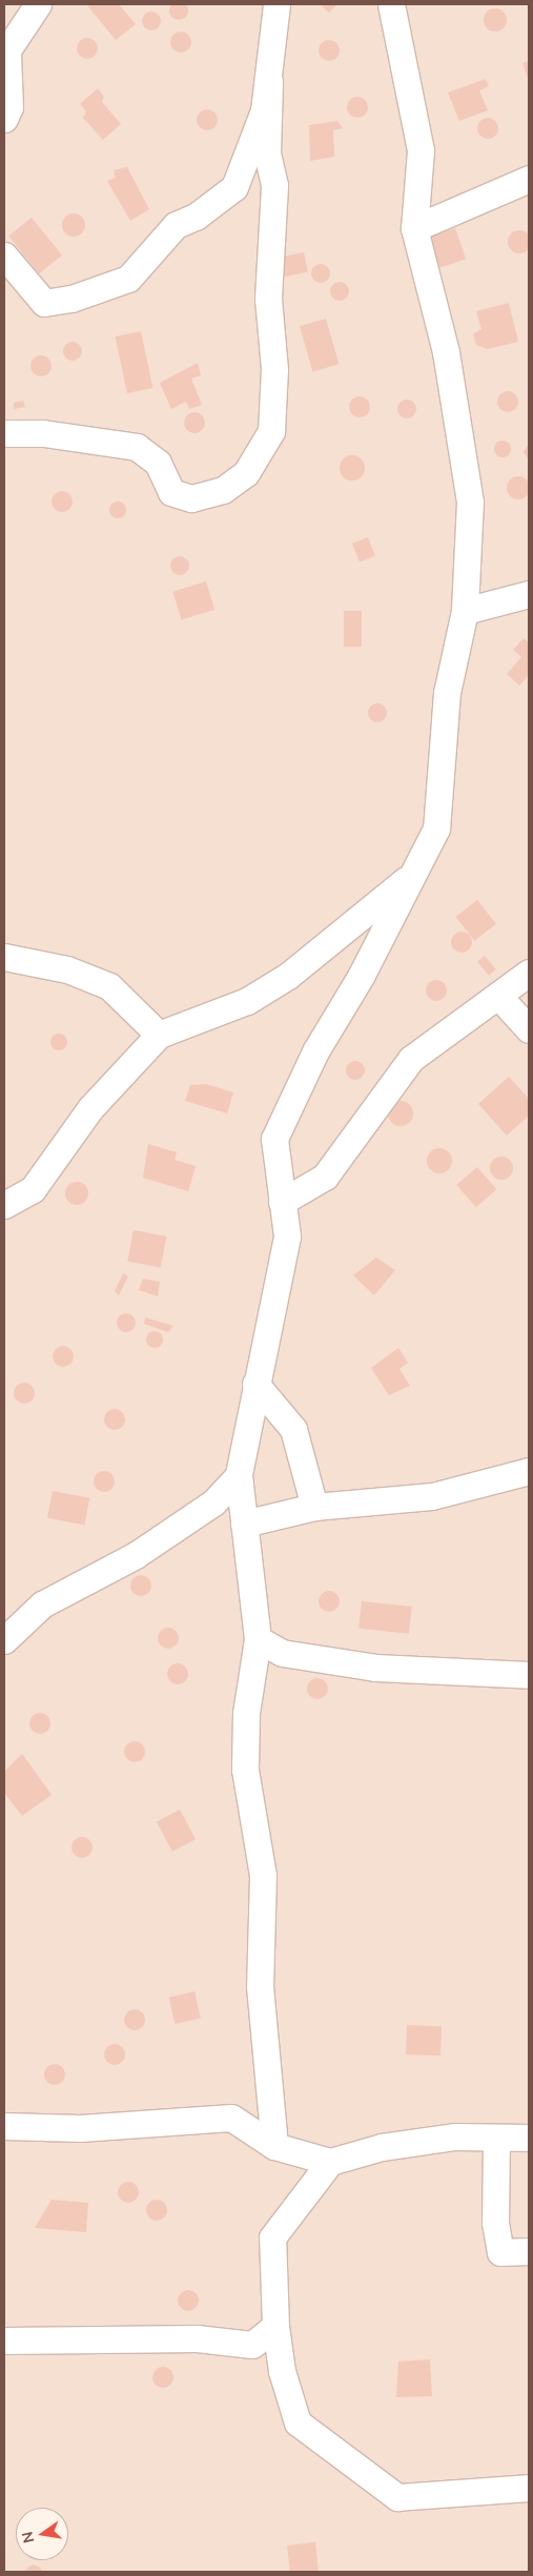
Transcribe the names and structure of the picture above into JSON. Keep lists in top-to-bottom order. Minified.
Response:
{"north":"left"}
